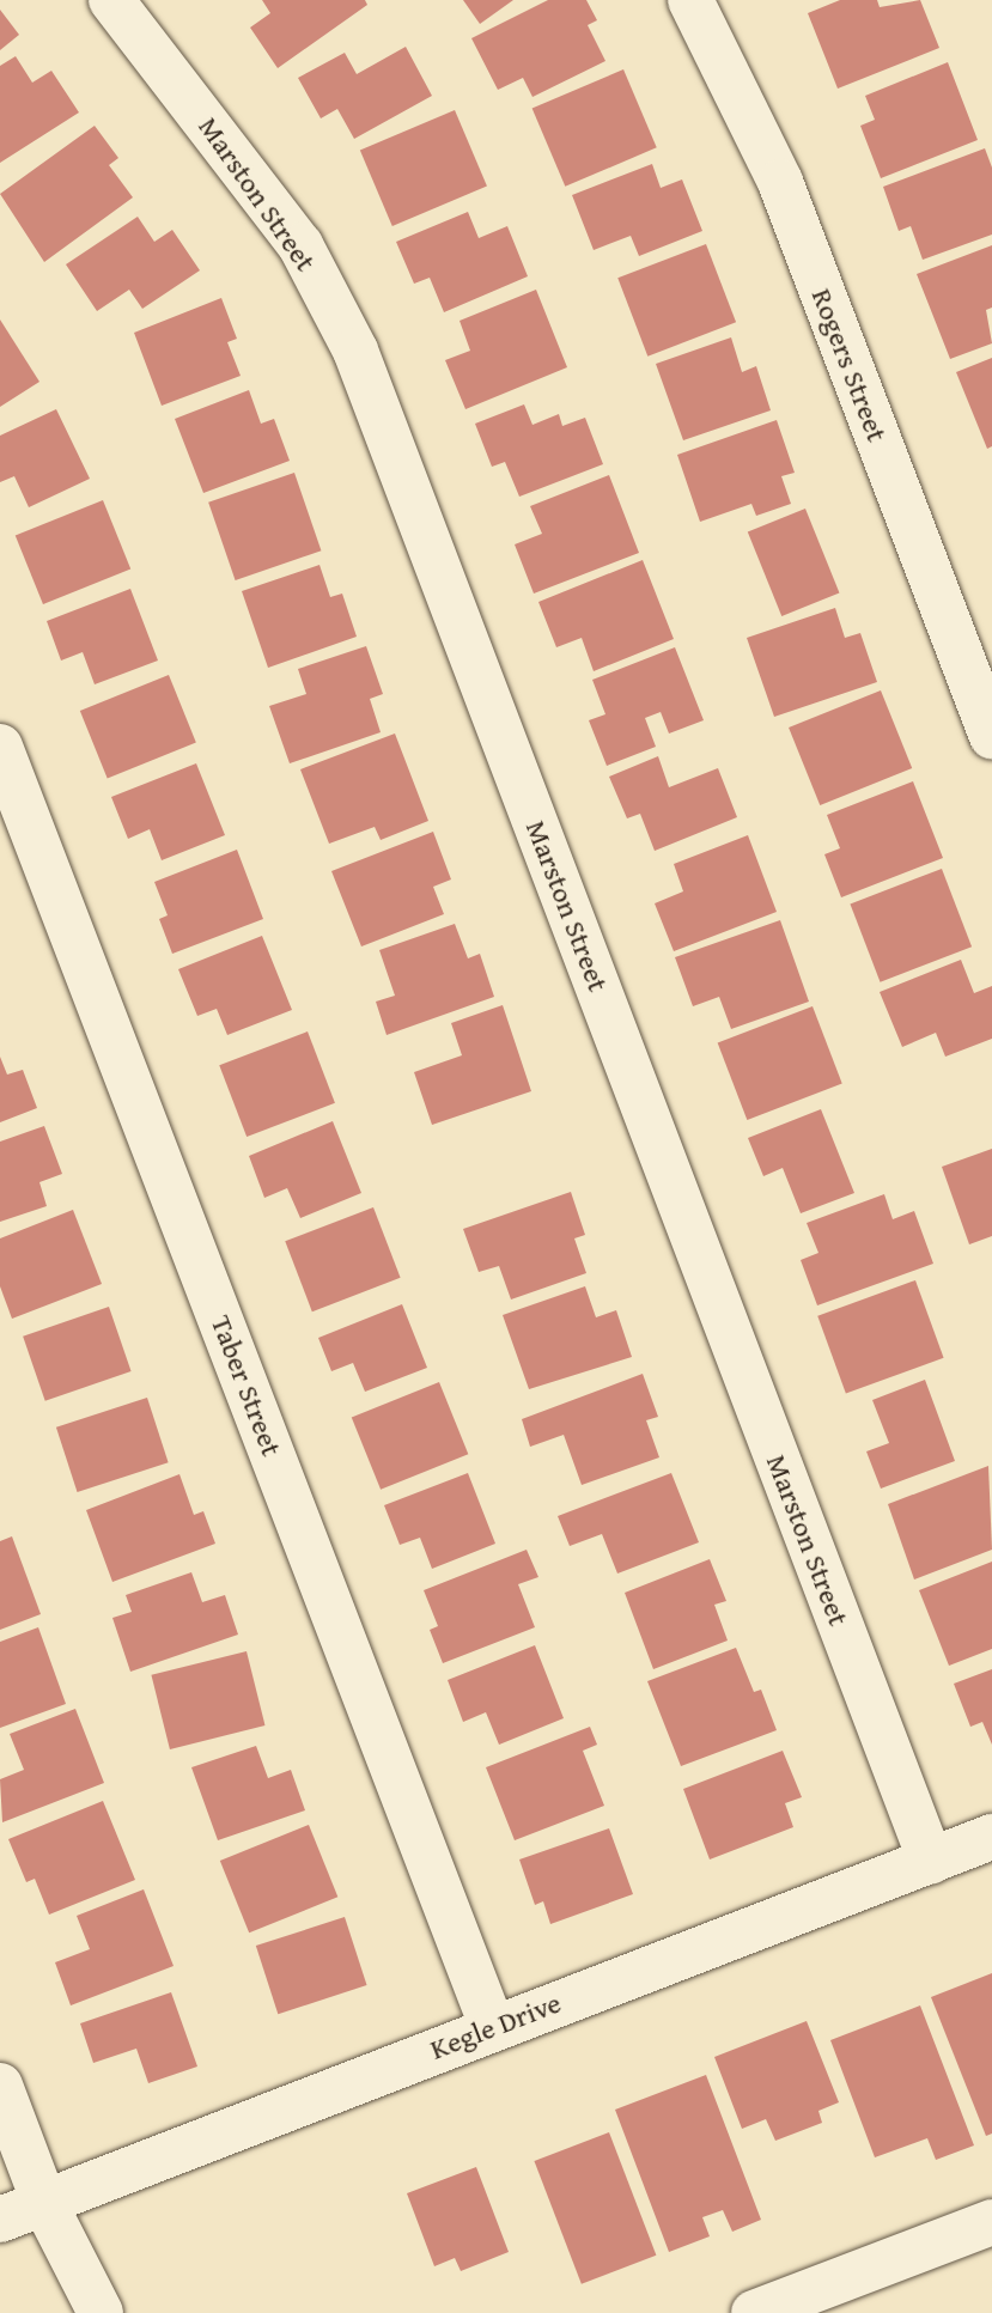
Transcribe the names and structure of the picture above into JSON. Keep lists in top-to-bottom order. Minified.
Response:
{"streets":{"street":["Marston Street","Rogers Street","Taber Street","Kegle Drive"]},"crossings":[["Marston Street","Kegle Drive"],["Taber Street","Kegle Drive"]]}
